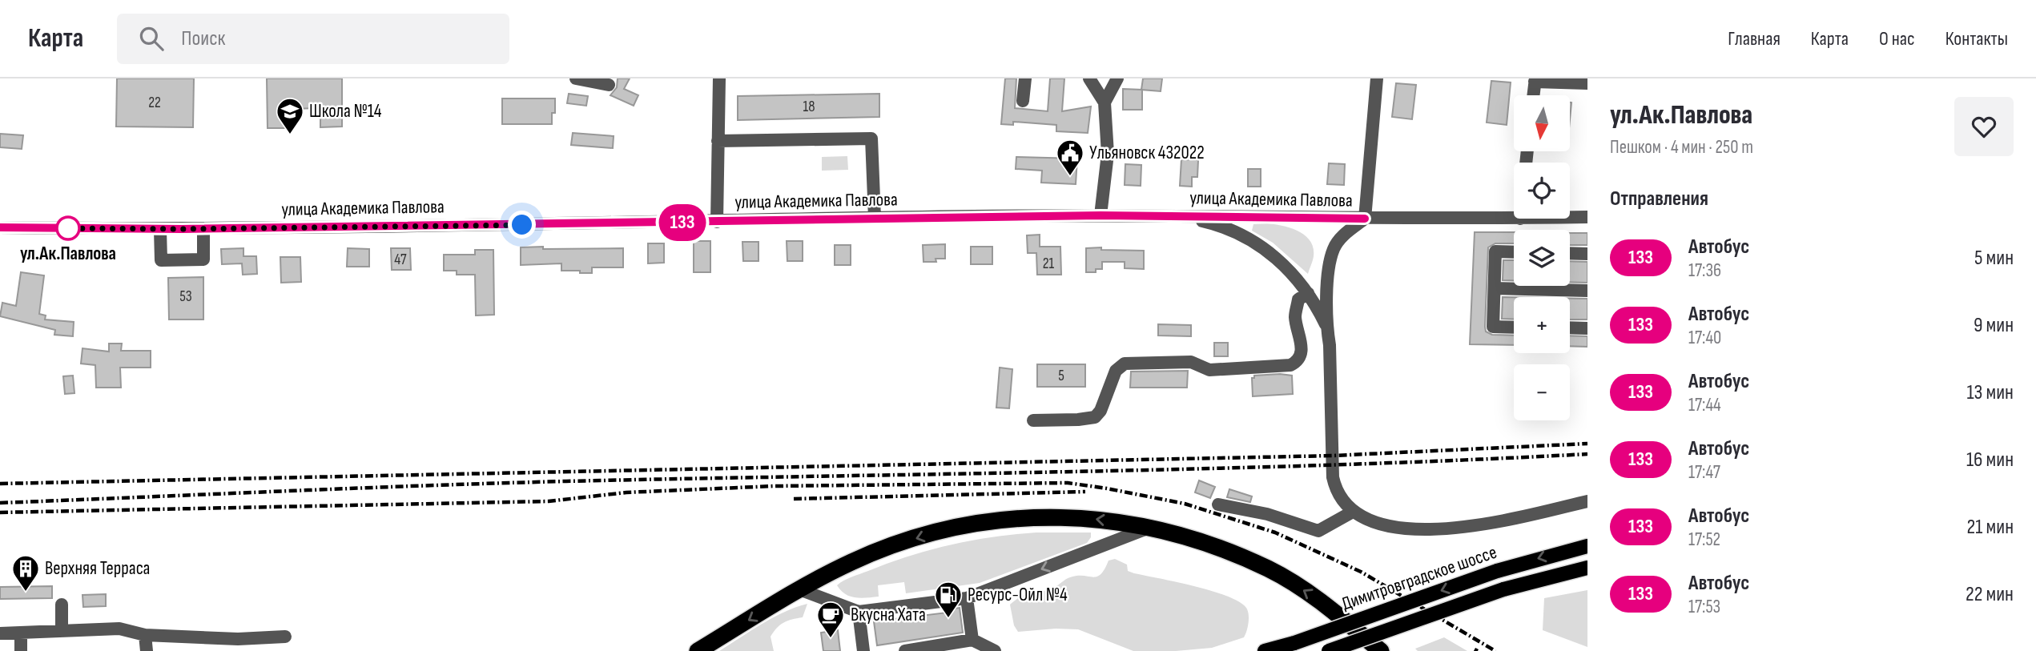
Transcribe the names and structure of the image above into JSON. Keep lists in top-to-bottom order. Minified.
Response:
{"streets":{"main road":["Димитровградское шоссе"],"street":["улица Академика Павлова"]},"places":{"school or university":["Школа №14"],"public building":["Ульяновск 432022"],"other":["ул.Ак.Павлова"],"building":["Верхняя Терраса"],"fuel station":["Ресурс-Ойл №4"],"cafe":["Вкусна Хата"]},"lines":["bus line 133"],"house_numbers":["22","18","47","21","53","5"],"north":"bottom","page":{"header":"Карта","search":"Поиск","nav":["Главная","Карта","О нас","Контакты"],"on_map":"133","heading":[["ул.Ак.Павлова","Пешком · 4 мин · 250 m"],"Отправления"],"map_buttons":["+","−"],"list":[{"mark":"133","name":"Автобус","note":"17:36","value":"5 мин"},{"mark":"133","name":"Автобус","note":"17:40","value":"9 мин"},{"mark":"133","name":"Автобус","note":"17:44","value":"13 мин"},{"mark":"133","name":"Автобус","note":"17:47","value":"16 мин"},{"mark":"133","name":"Автобус","note":"17:52","value":"21 мин"},{"mark":"133","name":"Автобус","note":"17:53","value":"22 мин"}]}}
